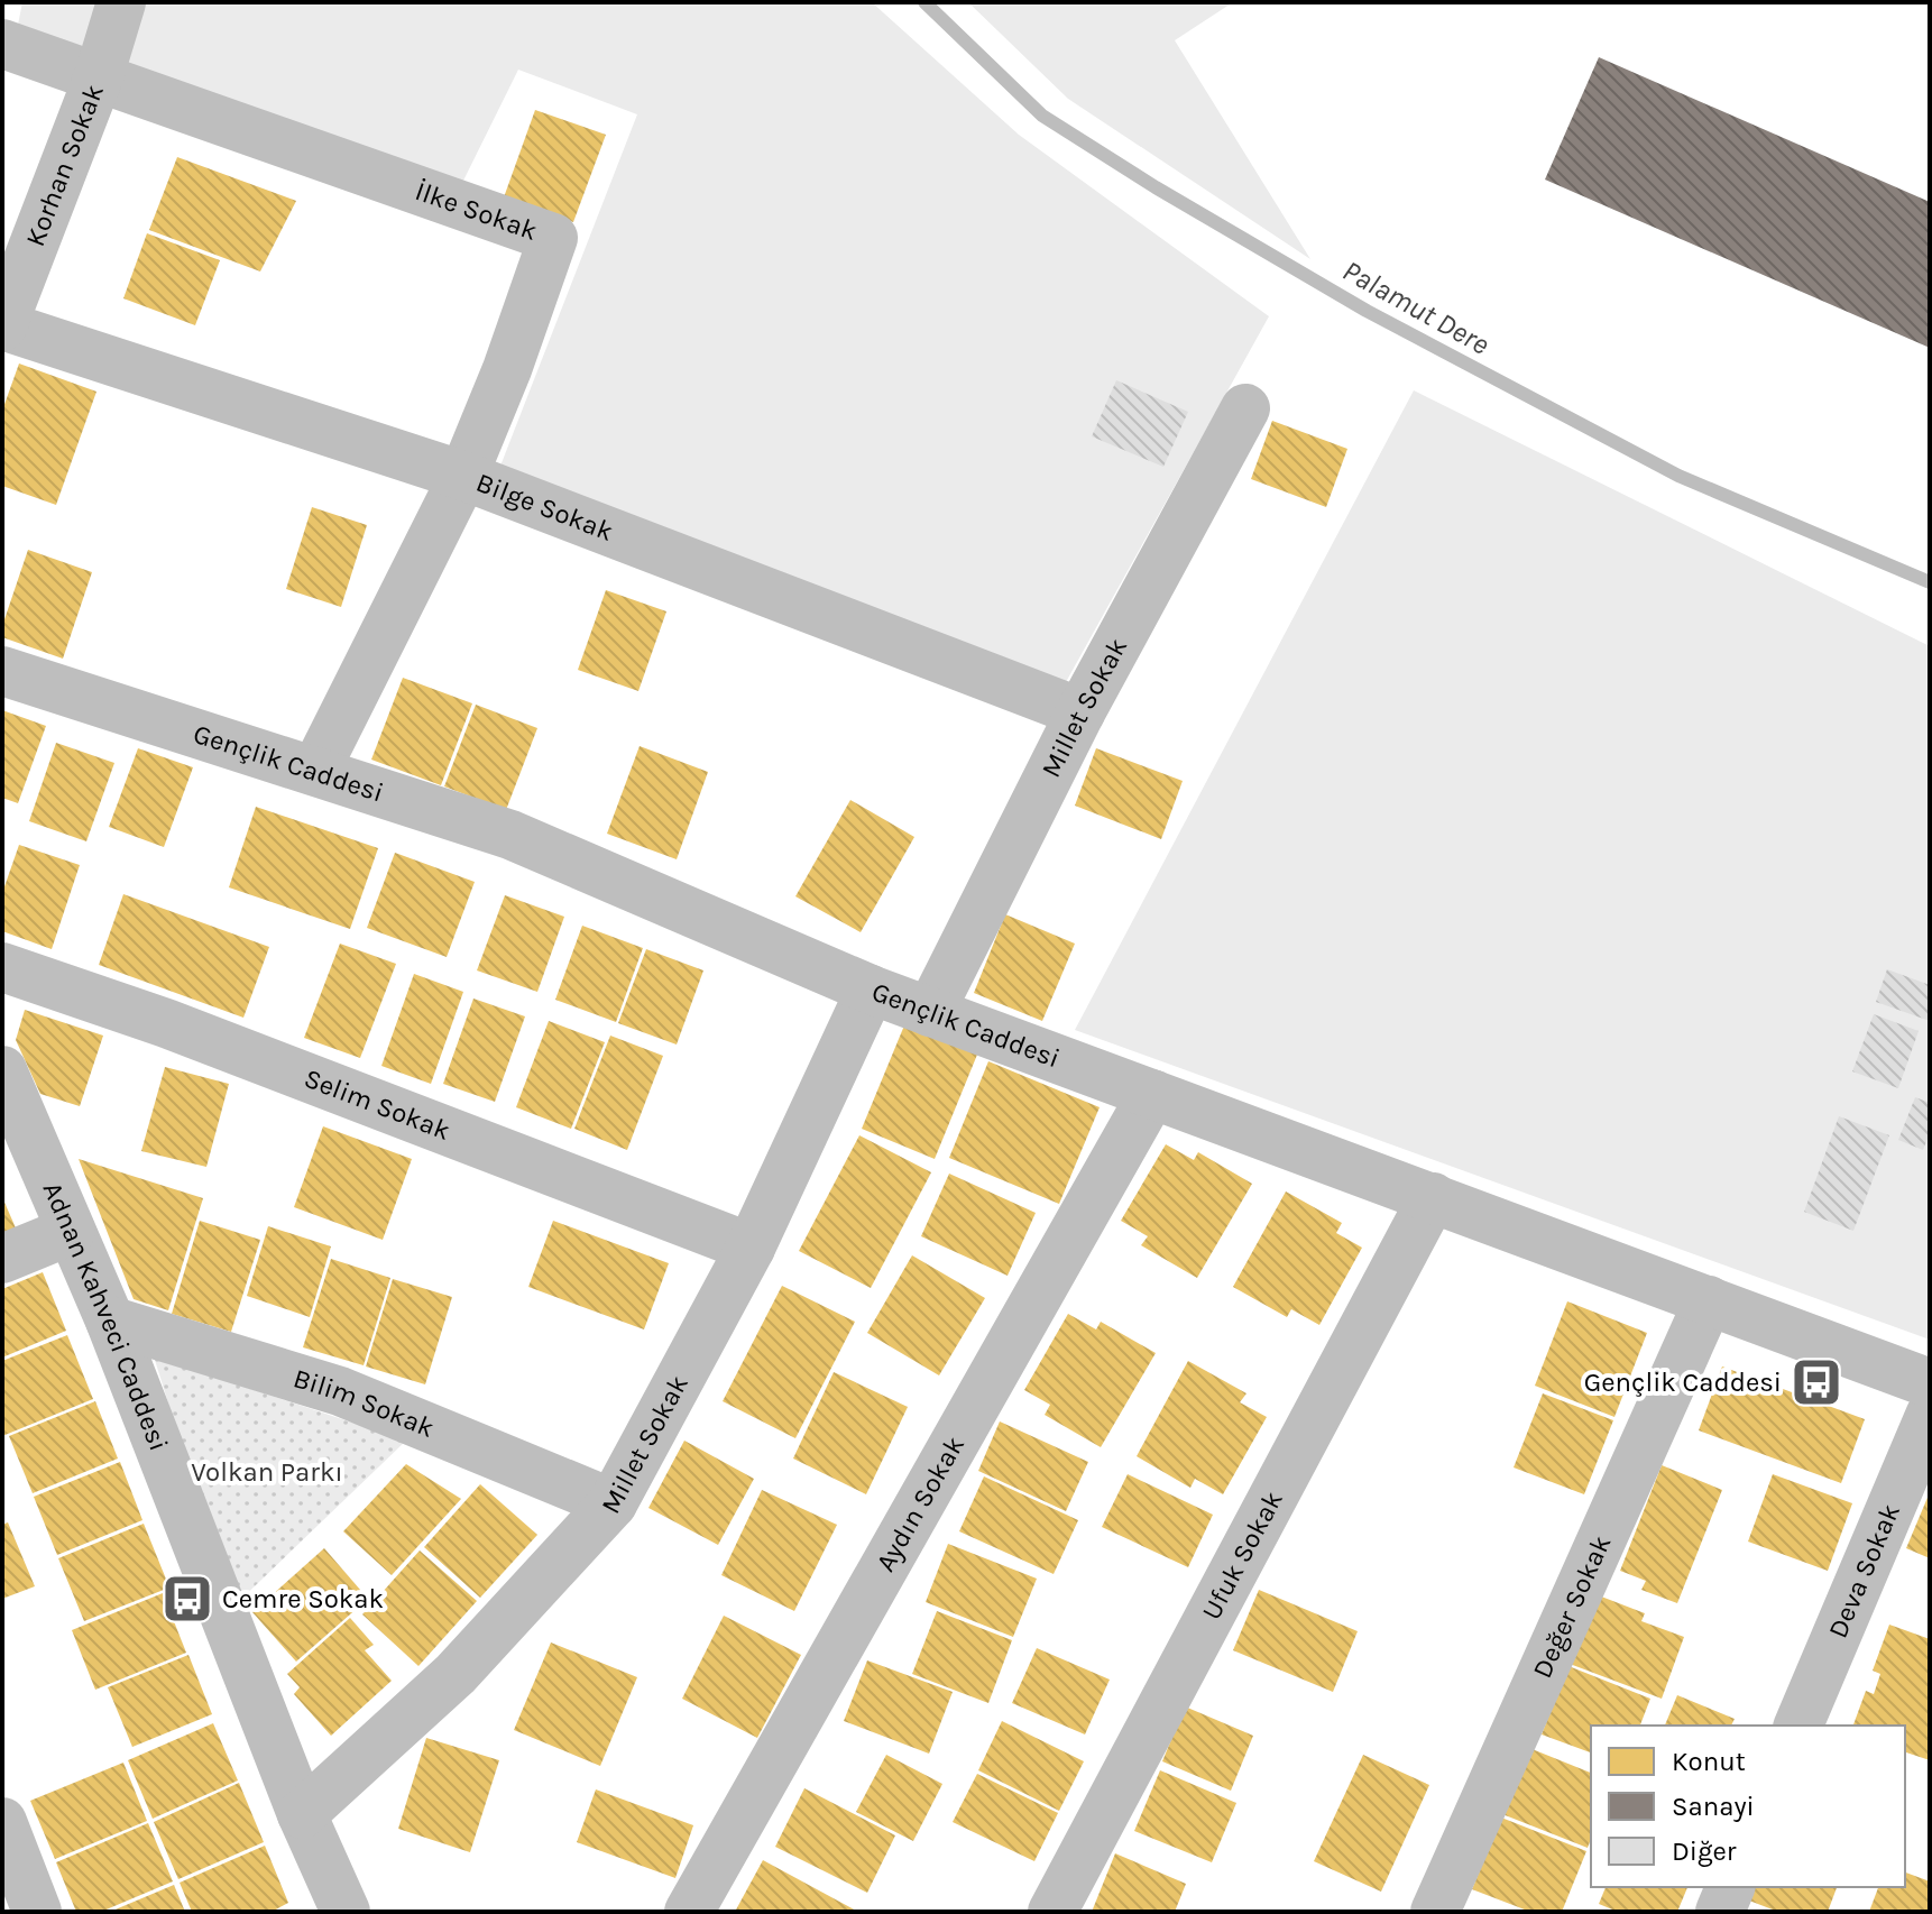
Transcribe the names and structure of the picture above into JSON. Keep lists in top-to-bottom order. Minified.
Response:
{"streets":{"street":["Korhan Sokak","İlke Sokak","Bilge Sokak","Millet Sokak","Gençlik Caddesi","Selim Sokak","Adnan Kahveci Caddesi","Bilim Sokak","Aydın Sokak","Ufuk Sokak","Deva Sokak","Değer Sokak"]},"crossings":[["Korhan Sokak","İlke Sokak"],["Korhan Sokak","Bilge Sokak"],["İlke Sokak","Bilge Sokak"],["İlke Sokak","Gençlik Caddesi"],["Bilge Sokak","Millet Sokak"],["Millet Sokak","Gençlik Caddesi"],["Millet Sokak","Selim Sokak"],["Millet Sokak","Adnan Kahveci Caddesi"],["Millet Sokak","Bilim Sokak"],["Gençlik Caddesi","Aydın Sokak"],["Gençlik Caddesi","Ufuk Sokak"],["Gençlik Caddesi","Değer Sokak"],["Adnan Kahveci Caddesi","Bilim Sokak"]],"water":["Palamut Dere"],"parks":["Volkan Parkı"],"places":{"bus stop":["Gençlik Caddesi","Cemre Sokak"]},"legend":["Konut","Sanayi","Diğer"]}
